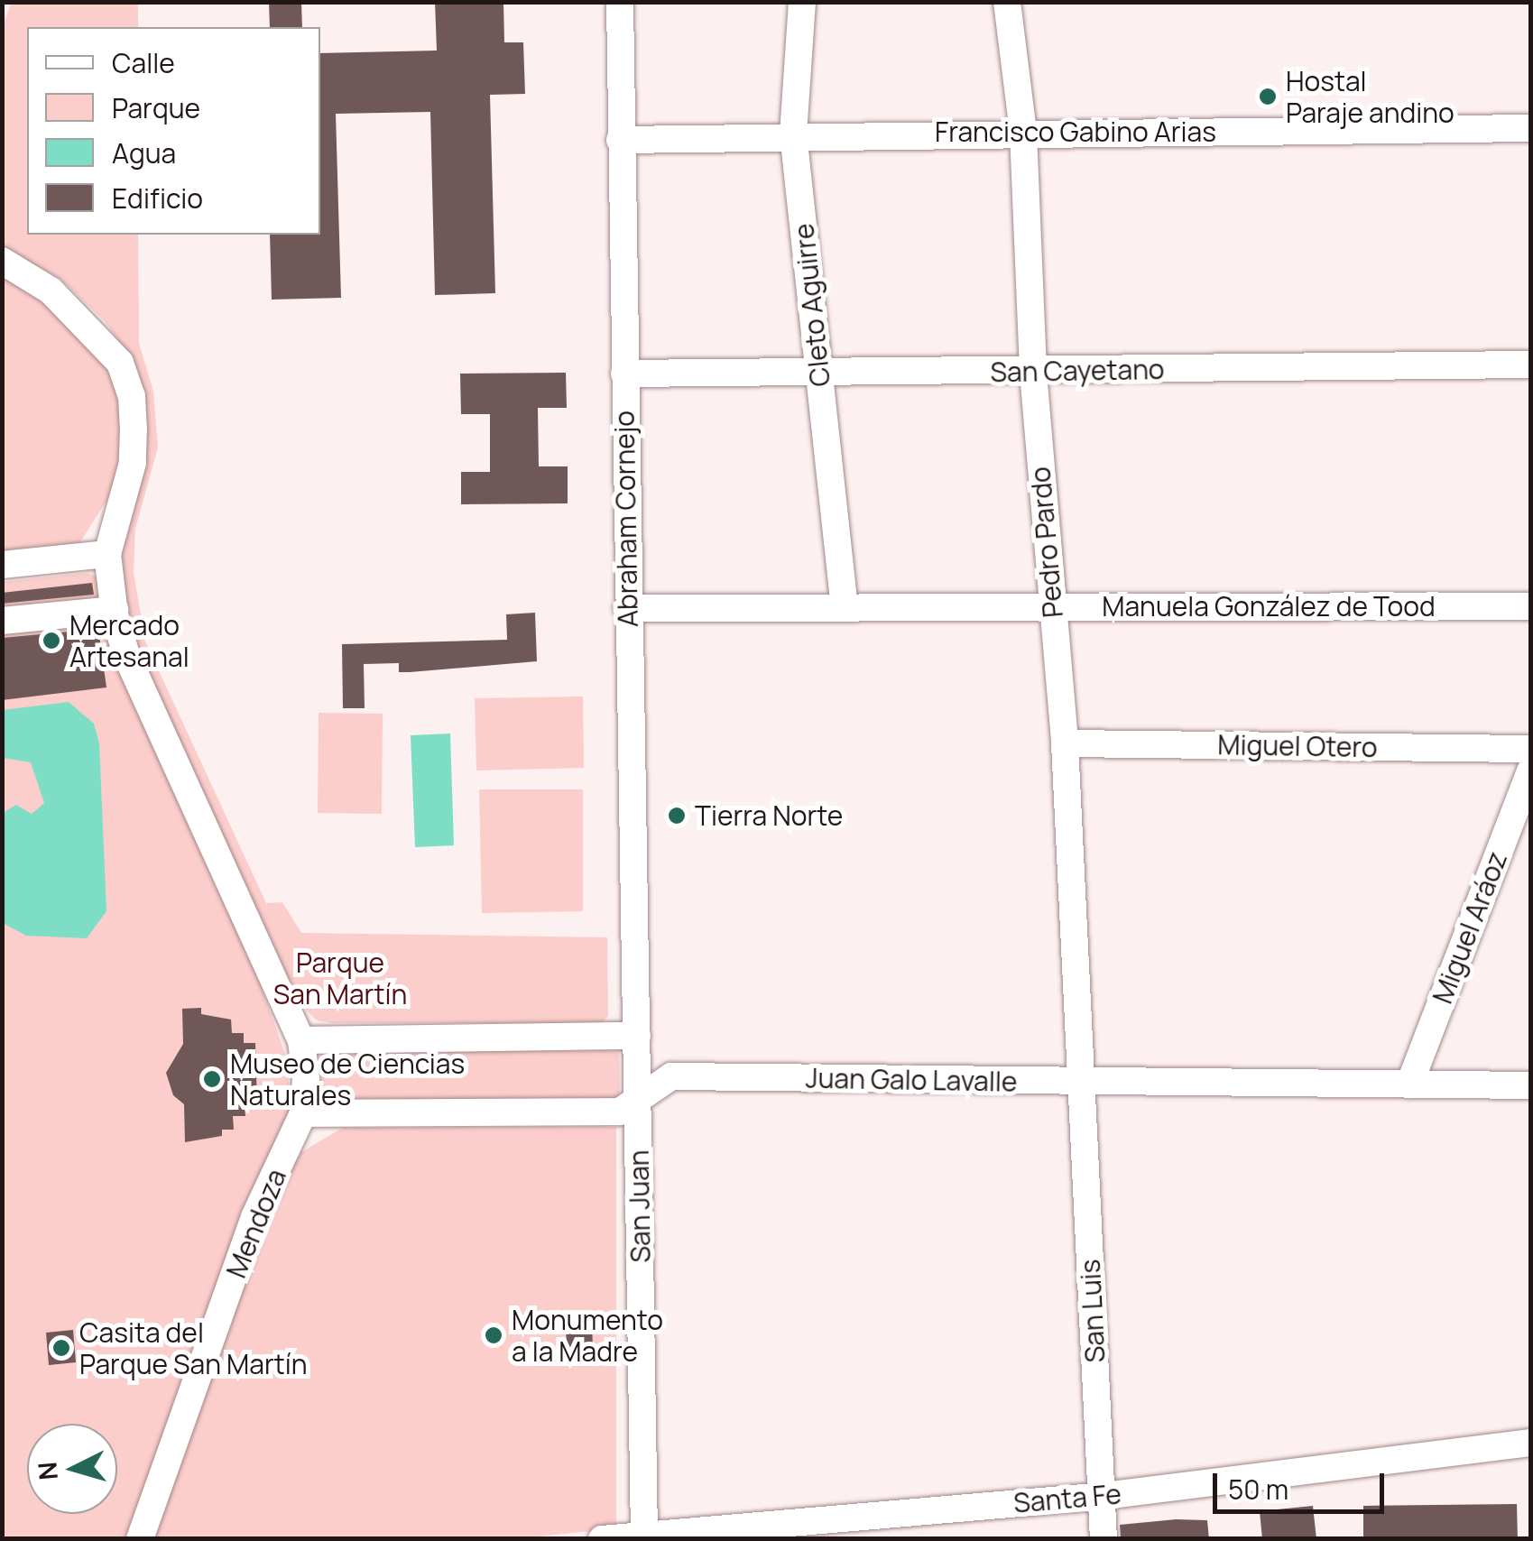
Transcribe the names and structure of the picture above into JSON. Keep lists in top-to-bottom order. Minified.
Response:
{"streets":{"street":["Francisco Gabino Arias","Cleto Aguirre","San Cayetano","Abraham Cornejo","Pedro Pardo","Manuela González de Tood","Miguel Otero","Miguel Aráoz","Juan Galo Lavalle","San Juan","Mendoza","San Luis","Santa Fe"]},"crossings":[["Francisco Gabino Arias","Cleto Aguirre"],["Francisco Gabino Arias","Abraham Cornejo"],["Francisco Gabino Arias","Pedro Pardo"],["Cleto Aguirre","San Cayetano"],["Cleto Aguirre","Manuela González de Tood"],["San Cayetano","Abraham Cornejo"],["San Cayetano","Pedro Pardo"],["Abraham Cornejo","Manuela González de Tood"],["Abraham Cornejo","San Juan"],["Pedro Pardo","Manuela González de Tood"],["Pedro Pardo","Miguel Otero"],["Pedro Pardo","Juan Galo Lavalle"],["Pedro Pardo","San Luis"],["Miguel Aráoz","Juan Galo Lavalle"],["Juan Galo Lavalle","San Juan"],["Juan Galo Lavalle","Mendoza"],["Juan Galo Lavalle","San Luis"],["San Juan","Santa Fe"],["San Luis","Santa Fe"]],"parks":["Parque San Martín"],"places":["Hostal Paraje andino","Mercado Artesanal","Tierra Norte","Museo de Ciencias Naturales","Monumento a la Madre","Casita del Parque San Martín"],"legend":["Calle","Parque","Agua","Edificio"],"scale_bar":"50 m","north":"left"}
